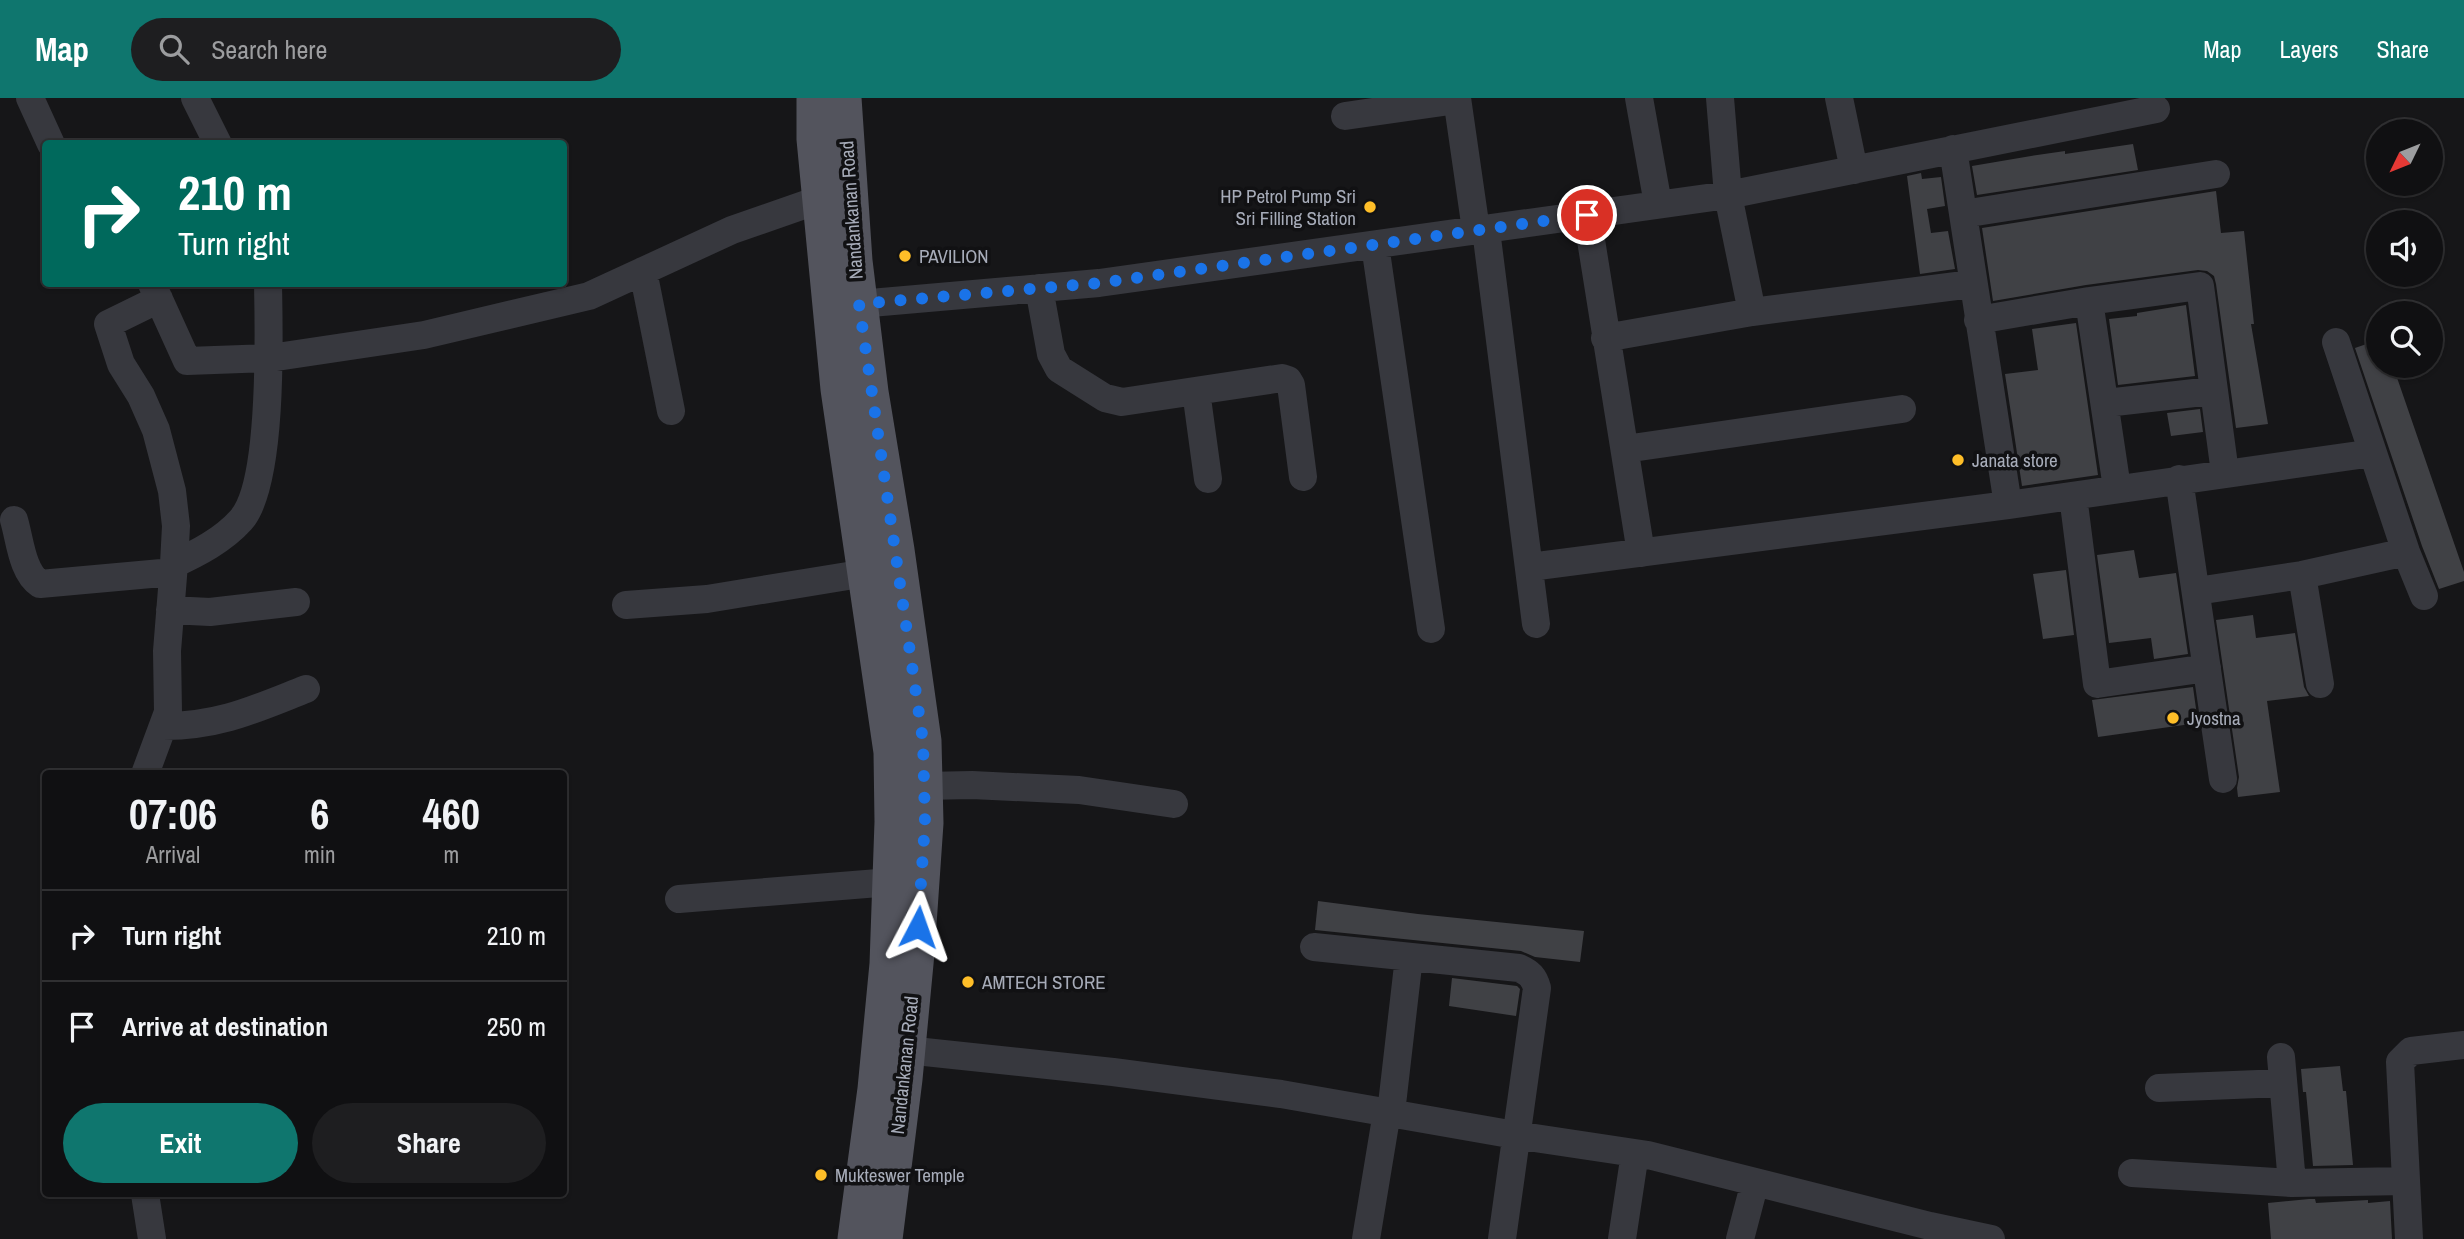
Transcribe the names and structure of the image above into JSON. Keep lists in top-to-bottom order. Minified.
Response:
{"streets":{"main road":["Nandankanan Road"]},"places":["HP Petrol Pump Sri Sri Filling Station","PAVILION","Janata store","Jyostna","AMTECH STORE","Mukteswer Temple"],"north":"bottom left","page":{"header":"Map","search":"Search here","nav":["Map","Layers","Share"],"turn":["210 m","Turn right"],"eta":["07:06","Arrival","6","min","460","m"],"list":[{"name":"Turn right","value":"210 m"},{"name":"Arrive at destination","value":"250 m"}],"buttons":["Exit","Share"]}}
